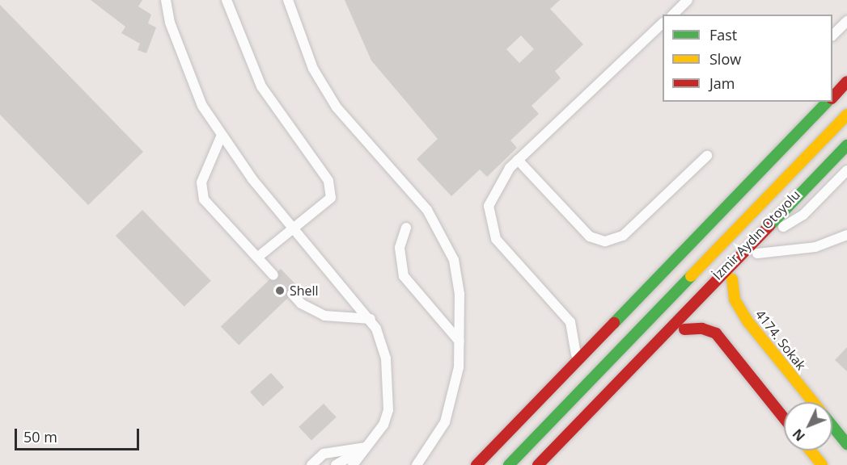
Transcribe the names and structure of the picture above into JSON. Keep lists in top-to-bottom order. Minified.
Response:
{"streets":{"main road":["İzmir Aydın Otoyolu","4174. Sokak"]},"crossings":[["İzmir Aydın Otoyolu","4174. Sokak"]],"places":["Shell"],"legend":["Fast","Slow","Jam"],"scale_bar":"50 m","north":"bottom left"}
